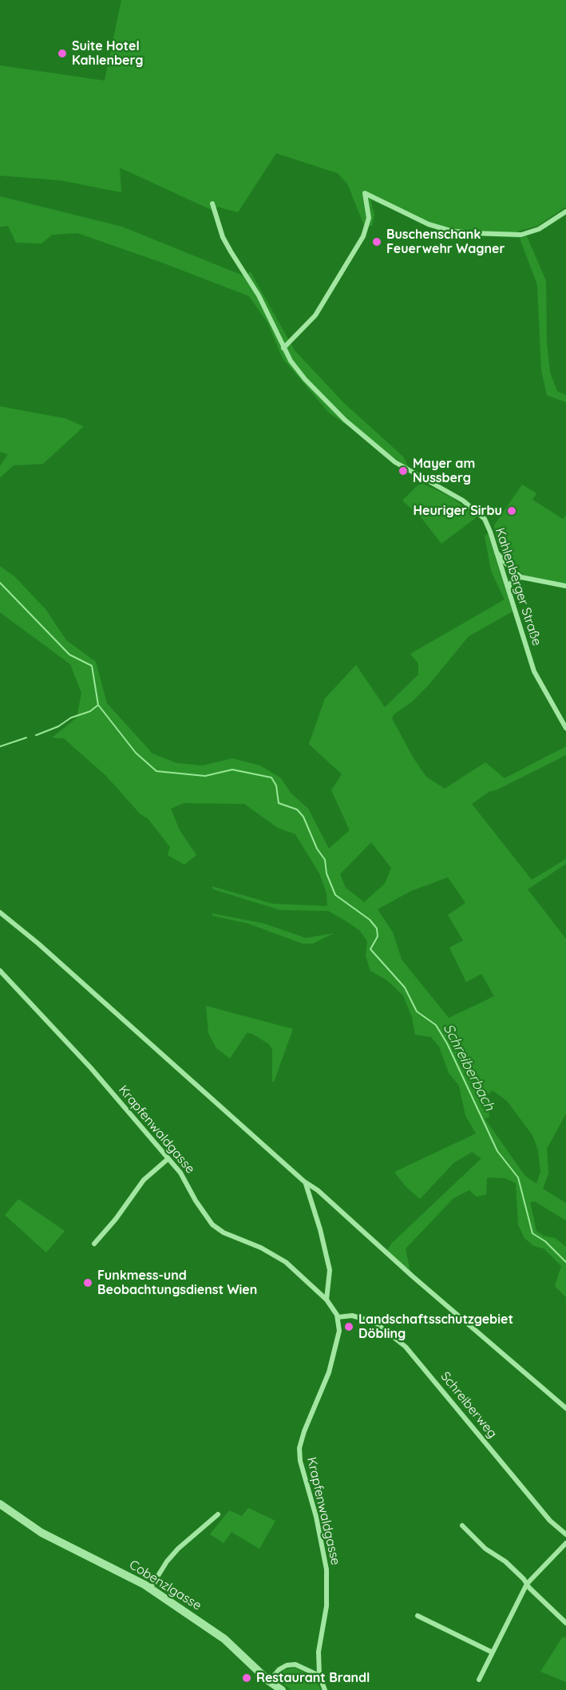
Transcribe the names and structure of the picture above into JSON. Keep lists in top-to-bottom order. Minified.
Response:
{"streets":{"street":["Kahlenberger Straße","Krapfenwaldgasse","Schreiberweg","Cobenzlgasse"]},"crossings":[["Krapfenwaldgasse","Schreiberweg"]],"water":["Schreiberbach"],"places":["Suite Hotel Kahlenberg","Buschenschank Feuerwehr Wagner","Mayer am Nussberg","Heuriger Sirbu","Funkmess-und Beobachtungsdienst Wien","Landschaftsschutzgebiet Döbling","Restaurant Brandl"]}
